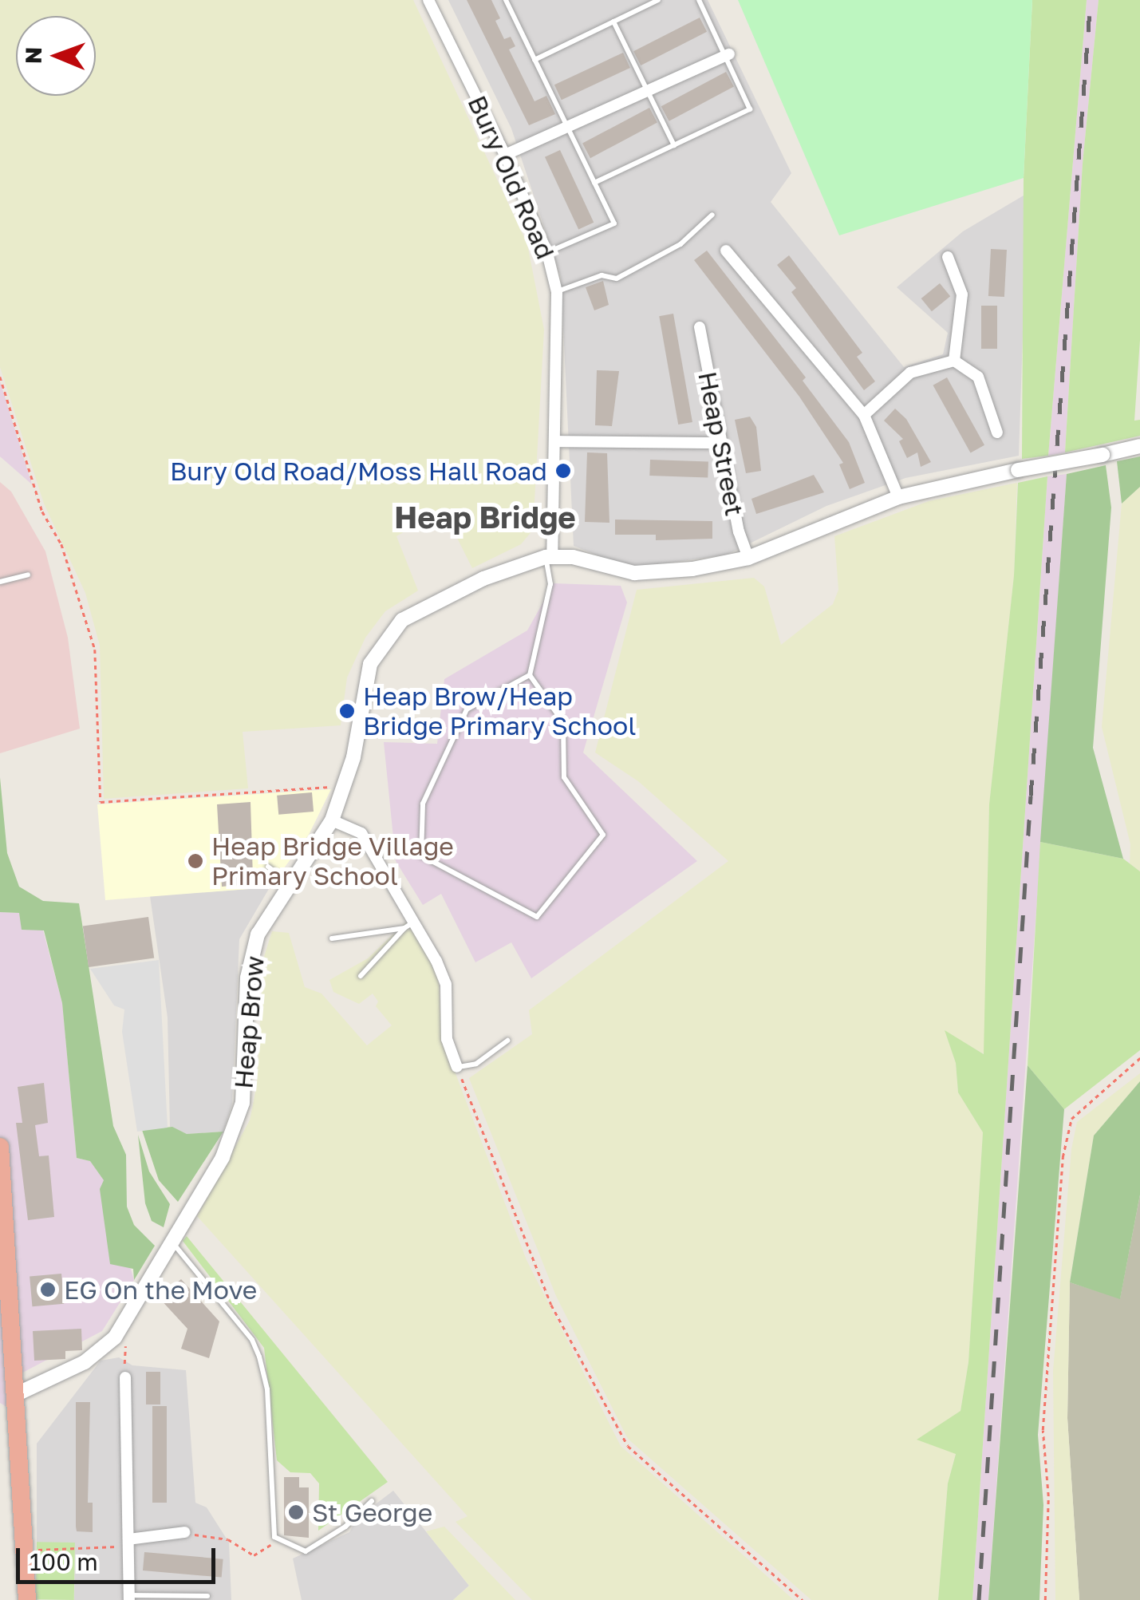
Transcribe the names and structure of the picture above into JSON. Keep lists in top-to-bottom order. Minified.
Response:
{"streets":{"street":["Bury Old Road","Heap Street","Heap Brow"]},"crossings":[["Bury Old Road","Heap Brow"]],"districts":["Heap Bridge"],"places":["Bury Old Road/Moss Hall Road","Heap Brow/Heap Bridge Primary School","Heap Bridge Village Primary School","EG On the Move","St George"],"scale_bar":"100 m","north":"left"}
